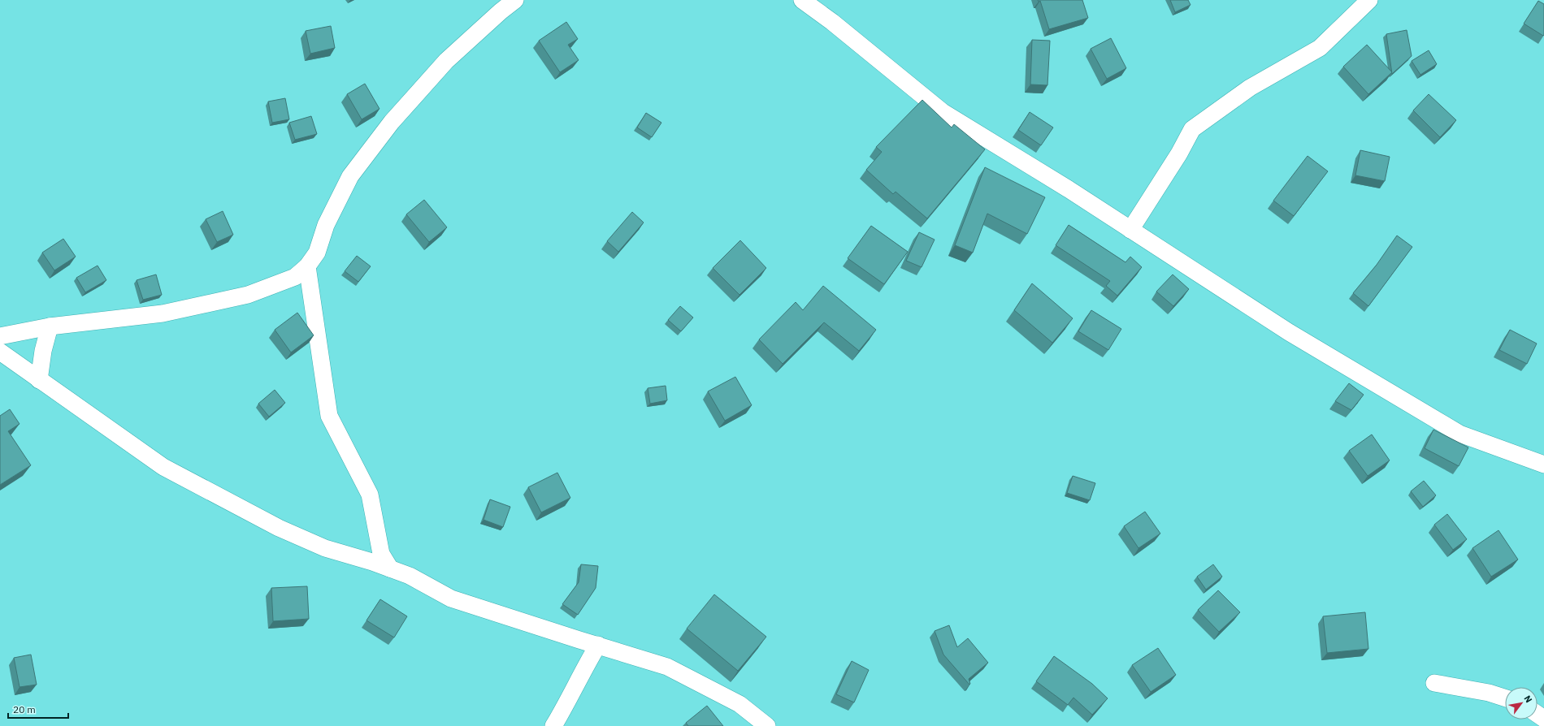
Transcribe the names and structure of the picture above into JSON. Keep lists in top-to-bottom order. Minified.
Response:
{"scale_bar":"20 m","north":"top right"}
